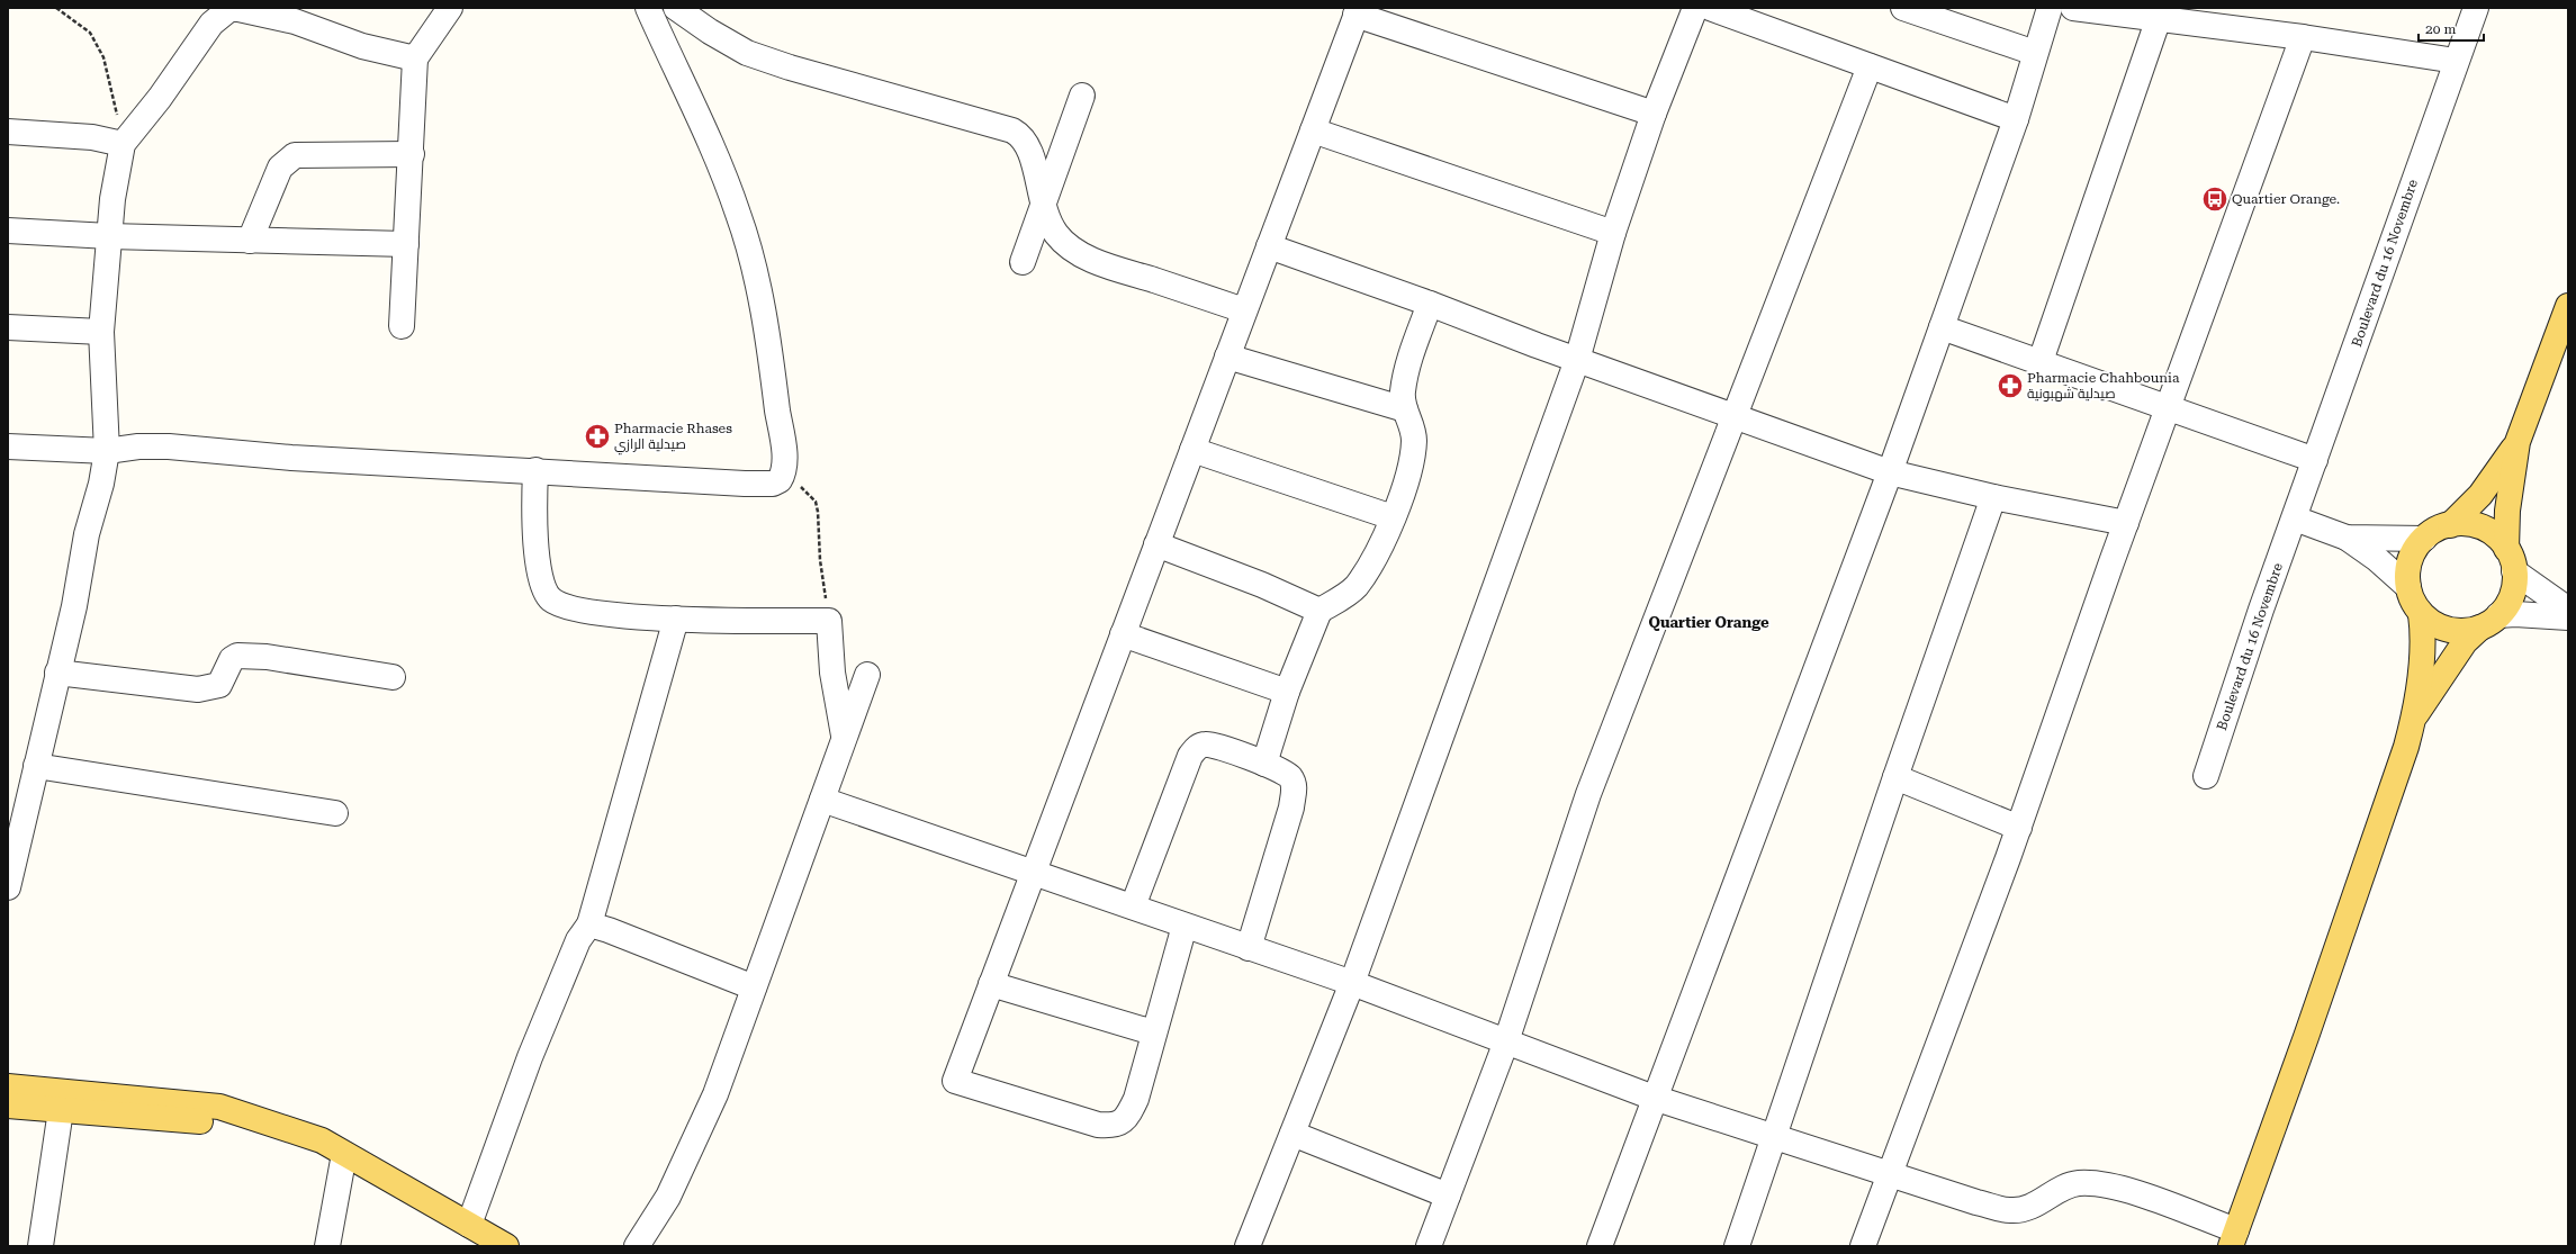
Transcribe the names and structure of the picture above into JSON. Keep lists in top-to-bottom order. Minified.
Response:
{"streets":{"street":["Boulevard du 16 Novembre"]},"districts":["Quartier Orange"],"places":{"bus stop":["Quartier Orange."],"pharmacy":["Pharmacie Chahbounia صيدلية شهبونية","Pharmacie Rhases صيدلية الرازي"]},"scale_bar":"20 m"}
